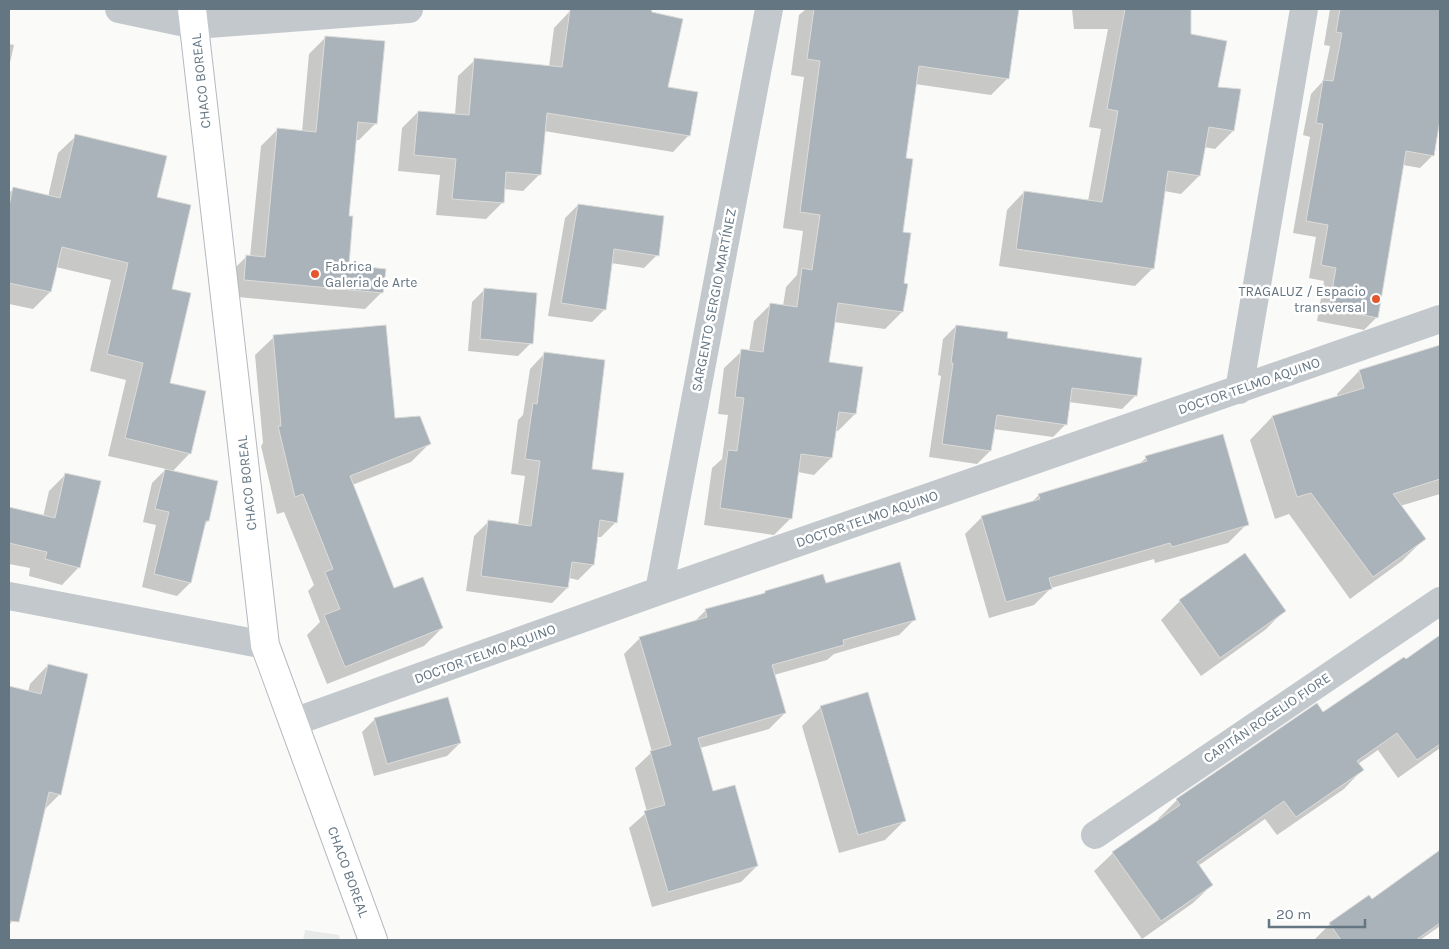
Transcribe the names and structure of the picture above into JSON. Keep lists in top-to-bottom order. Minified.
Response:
{"streets":{"main road":["CHACO BOREAL"],"street":["SARGENTO SERGIO MARTÍNEZ","DOCTOR TELMO AQUINO","CAPITÁN ROGELIO FIORE"]},"crossings":[["CHACO BOREAL","DOCTOR TELMO AQUINO"],["SARGENTO SERGIO MARTÍNEZ","DOCTOR TELMO AQUINO"]],"places":["Fabrica Galeria de Arte","TRAGALUZ / Espacio transversal"],"scale_bar":"20 m"}
